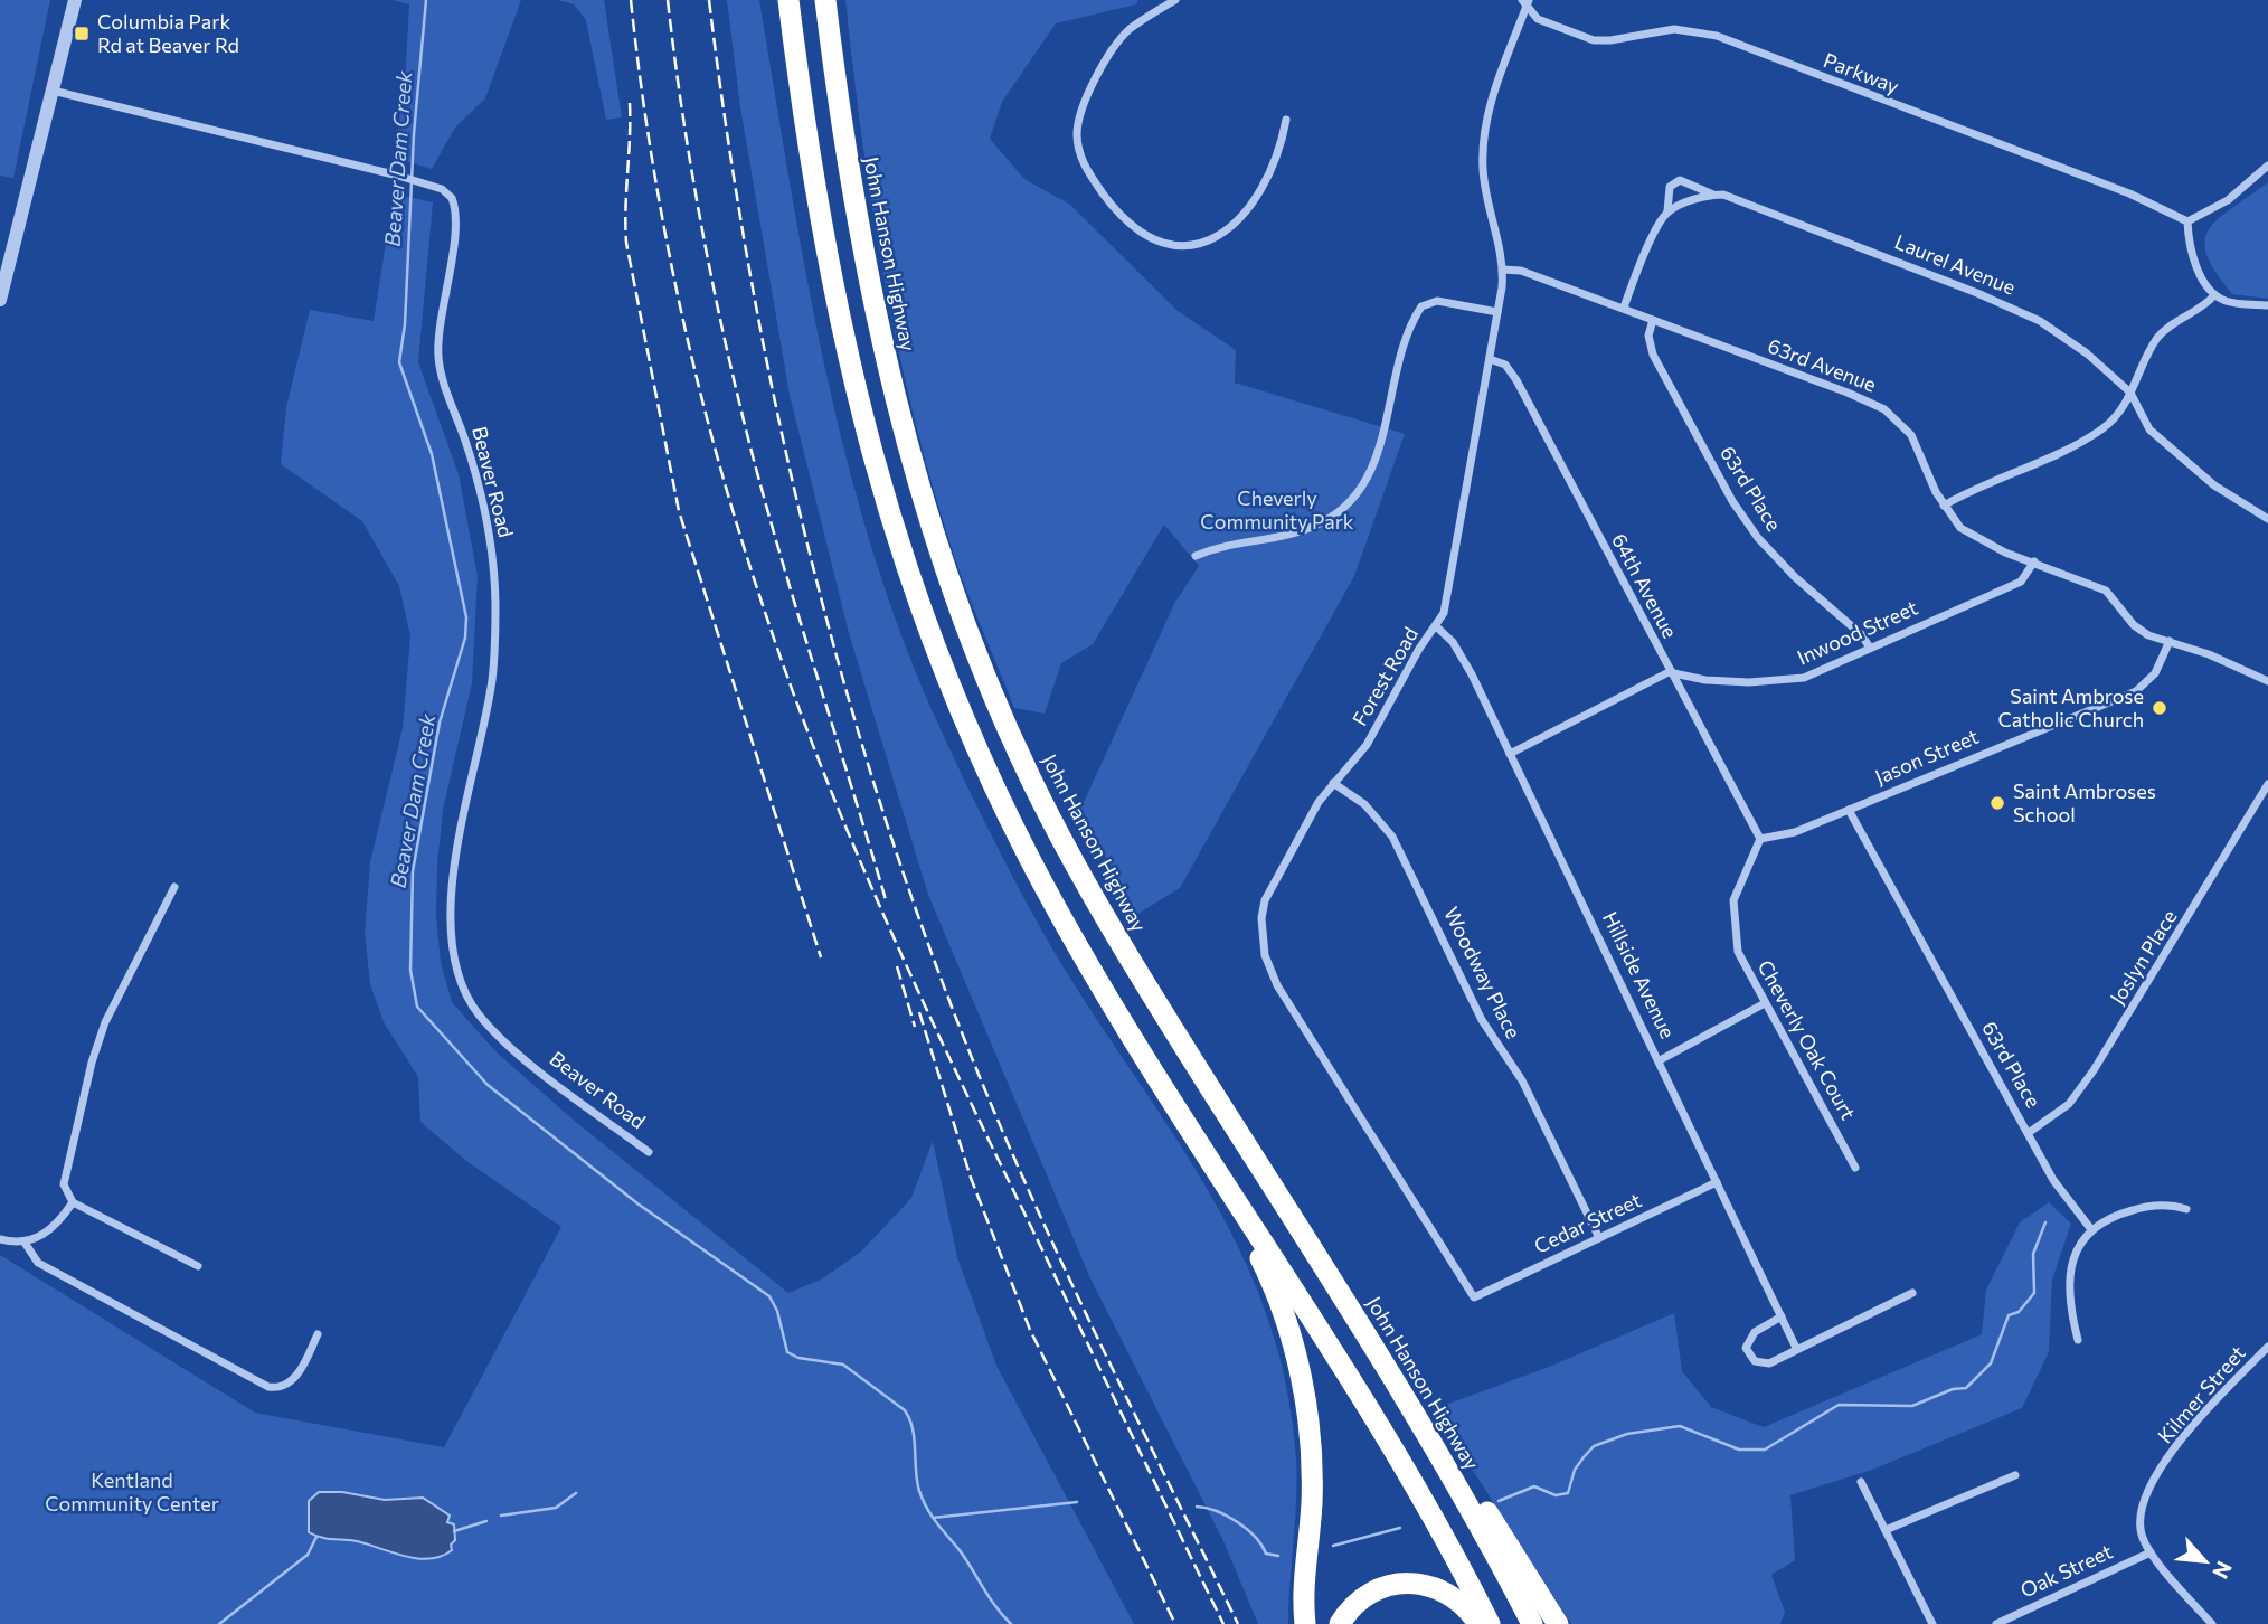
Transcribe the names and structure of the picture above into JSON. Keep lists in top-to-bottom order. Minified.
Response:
{"streets":{"highway":["John Hanson Highway"],"street":["Parkway","Laurel Avenue","63rd Avenue","Beaver Road","63rd Place","64th Avenue","Inwood Street","Forest Road","Jason Street","Joslyn Place","Woodway Place","Hillside Avenue","Cheverly Oak Court","Cedar Street","Kilmer Street","Oak Street"]},"crossings":[["Parkway","Forest Road"],["63rd Avenue","63rd Place"],["63rd Avenue","Inwood Street"],["63rd Avenue","Forest Road"],["63rd Avenue","Jason Street"],["63rd Place","Inwood Street"],["63rd Place","Jason Street"],["63rd Place","Joslyn Place"],["64th Avenue","Inwood Street"],["64th Avenue","Forest Road"],["64th Avenue","Jason Street"],["64th Avenue","Cheverly Oak Court"],["Forest Road","Woodway Place"],["Forest Road","Hillside Avenue"],["Forest Road","Cedar Street"],["Jason Street","Cheverly Oak Court"],["Woodway Place","Cedar Street"],["Hillside Avenue","Cedar Street"],["Kilmer Street","Oak Street"]],"water":["Beaver Dam Creek"],"parks":["Cheverly Community Park","Kentland Community Center"],"places":{"transit":["Columbia Park Rd at Beaver Rd"],"other":["Saint Ambrose Catholic Church","Saint Ambroses School"]},"north":"bottom right"}
